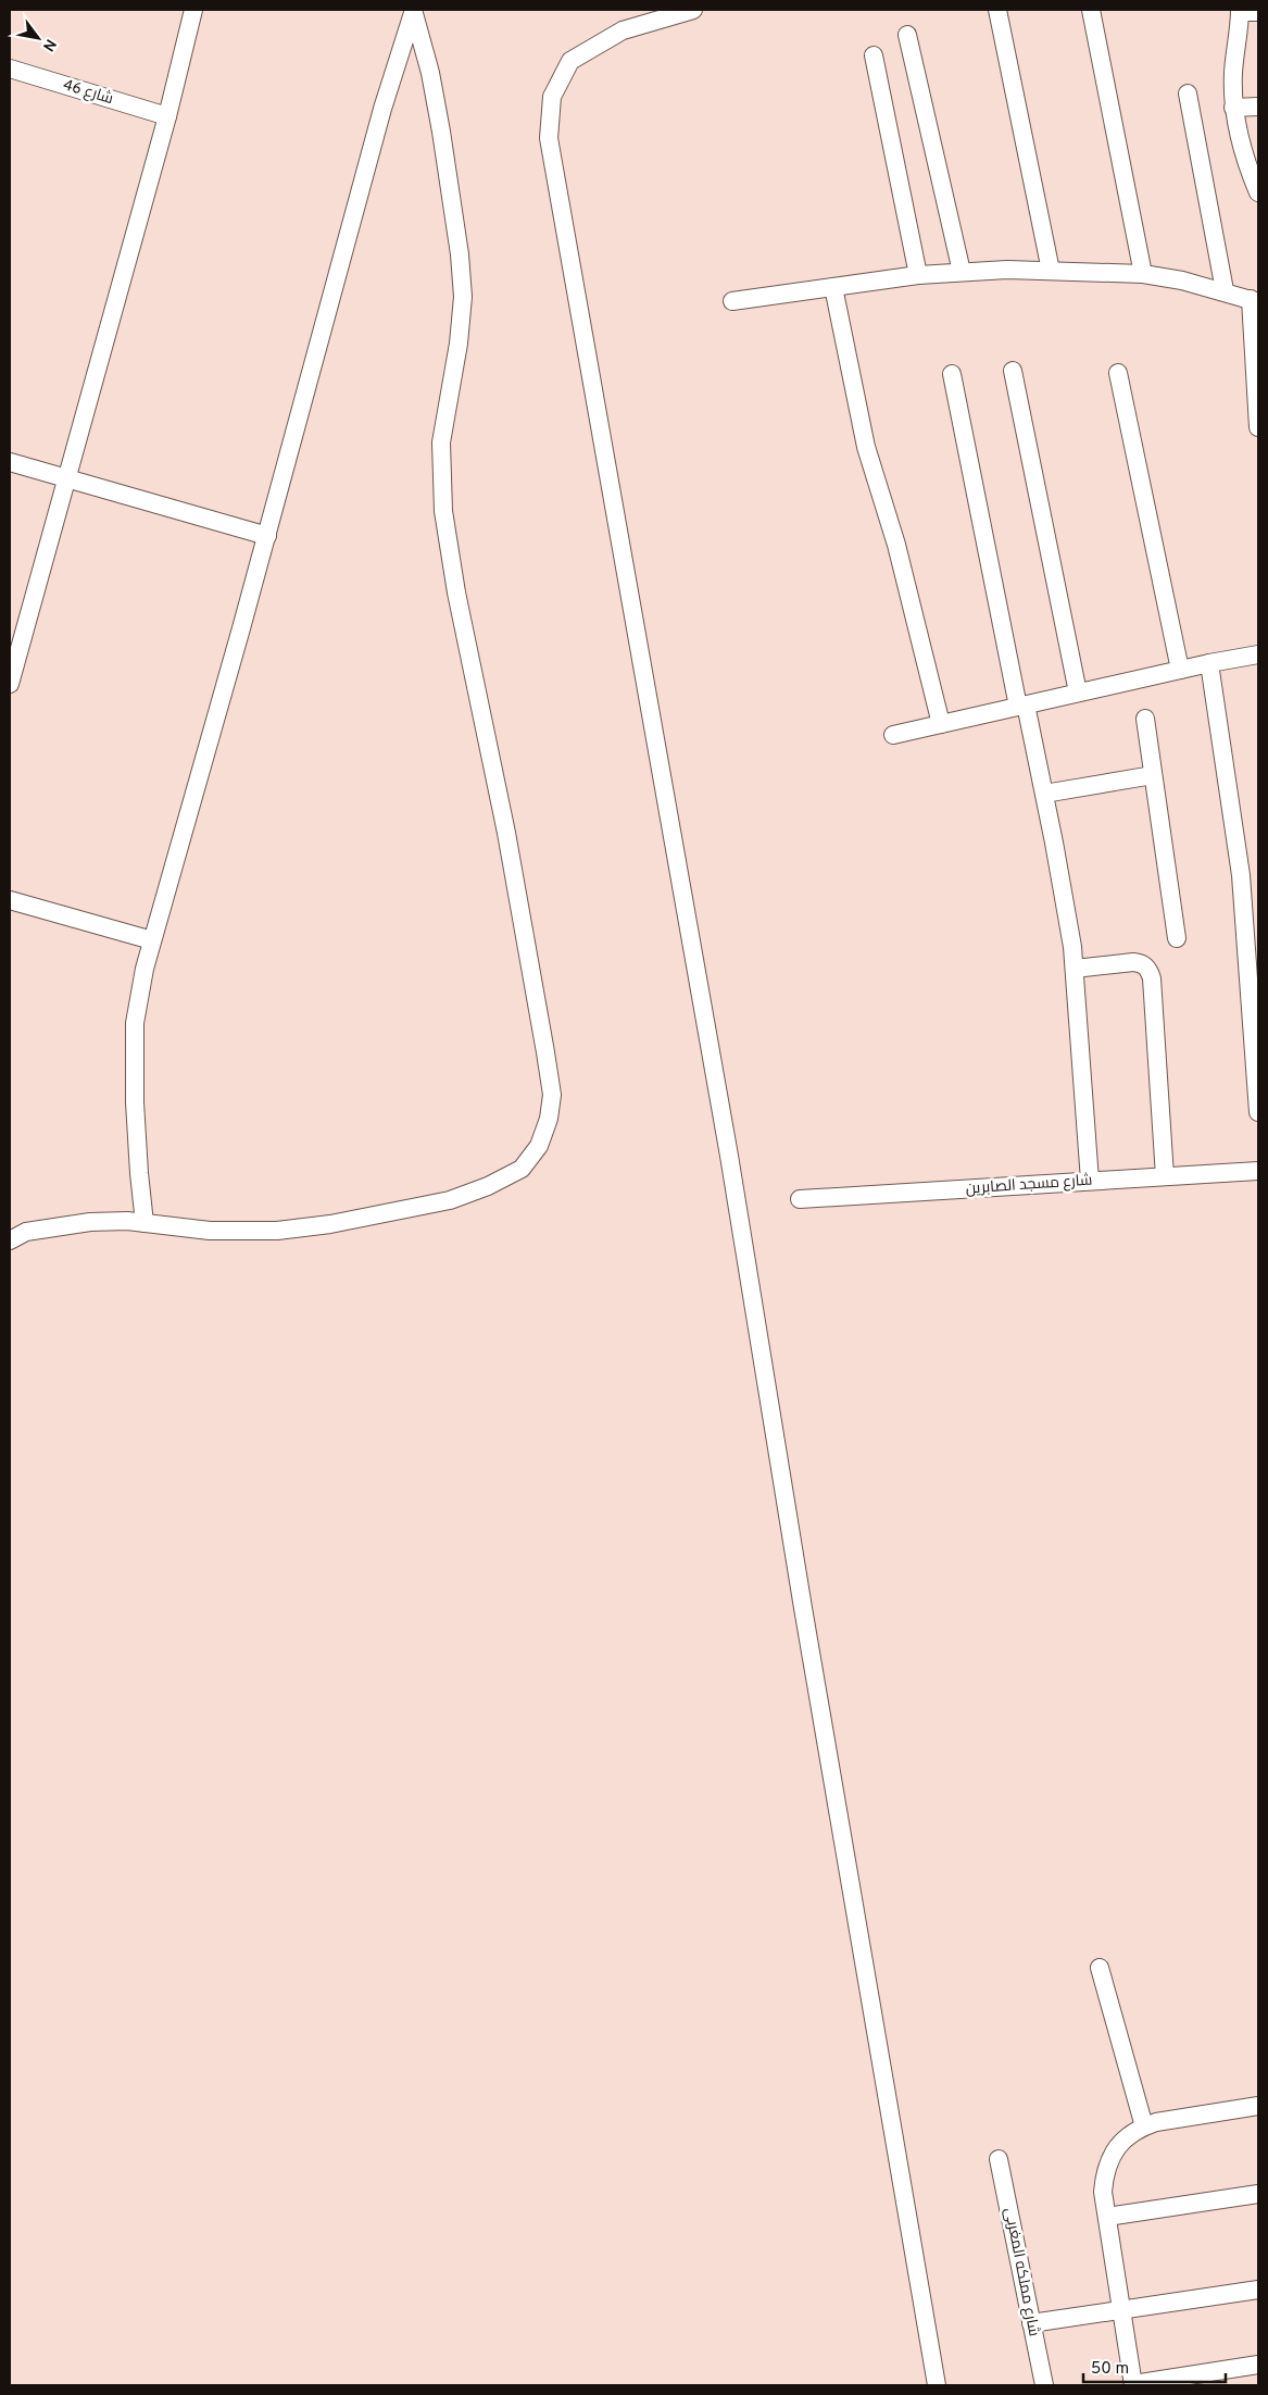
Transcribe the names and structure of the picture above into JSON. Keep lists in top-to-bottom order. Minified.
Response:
{"streets":{"street":["شارع 46","شارع مسجد الصابرين","شارع مملكه المغربى"]},"scale_bar":"50 m","north":"bottom right"}
